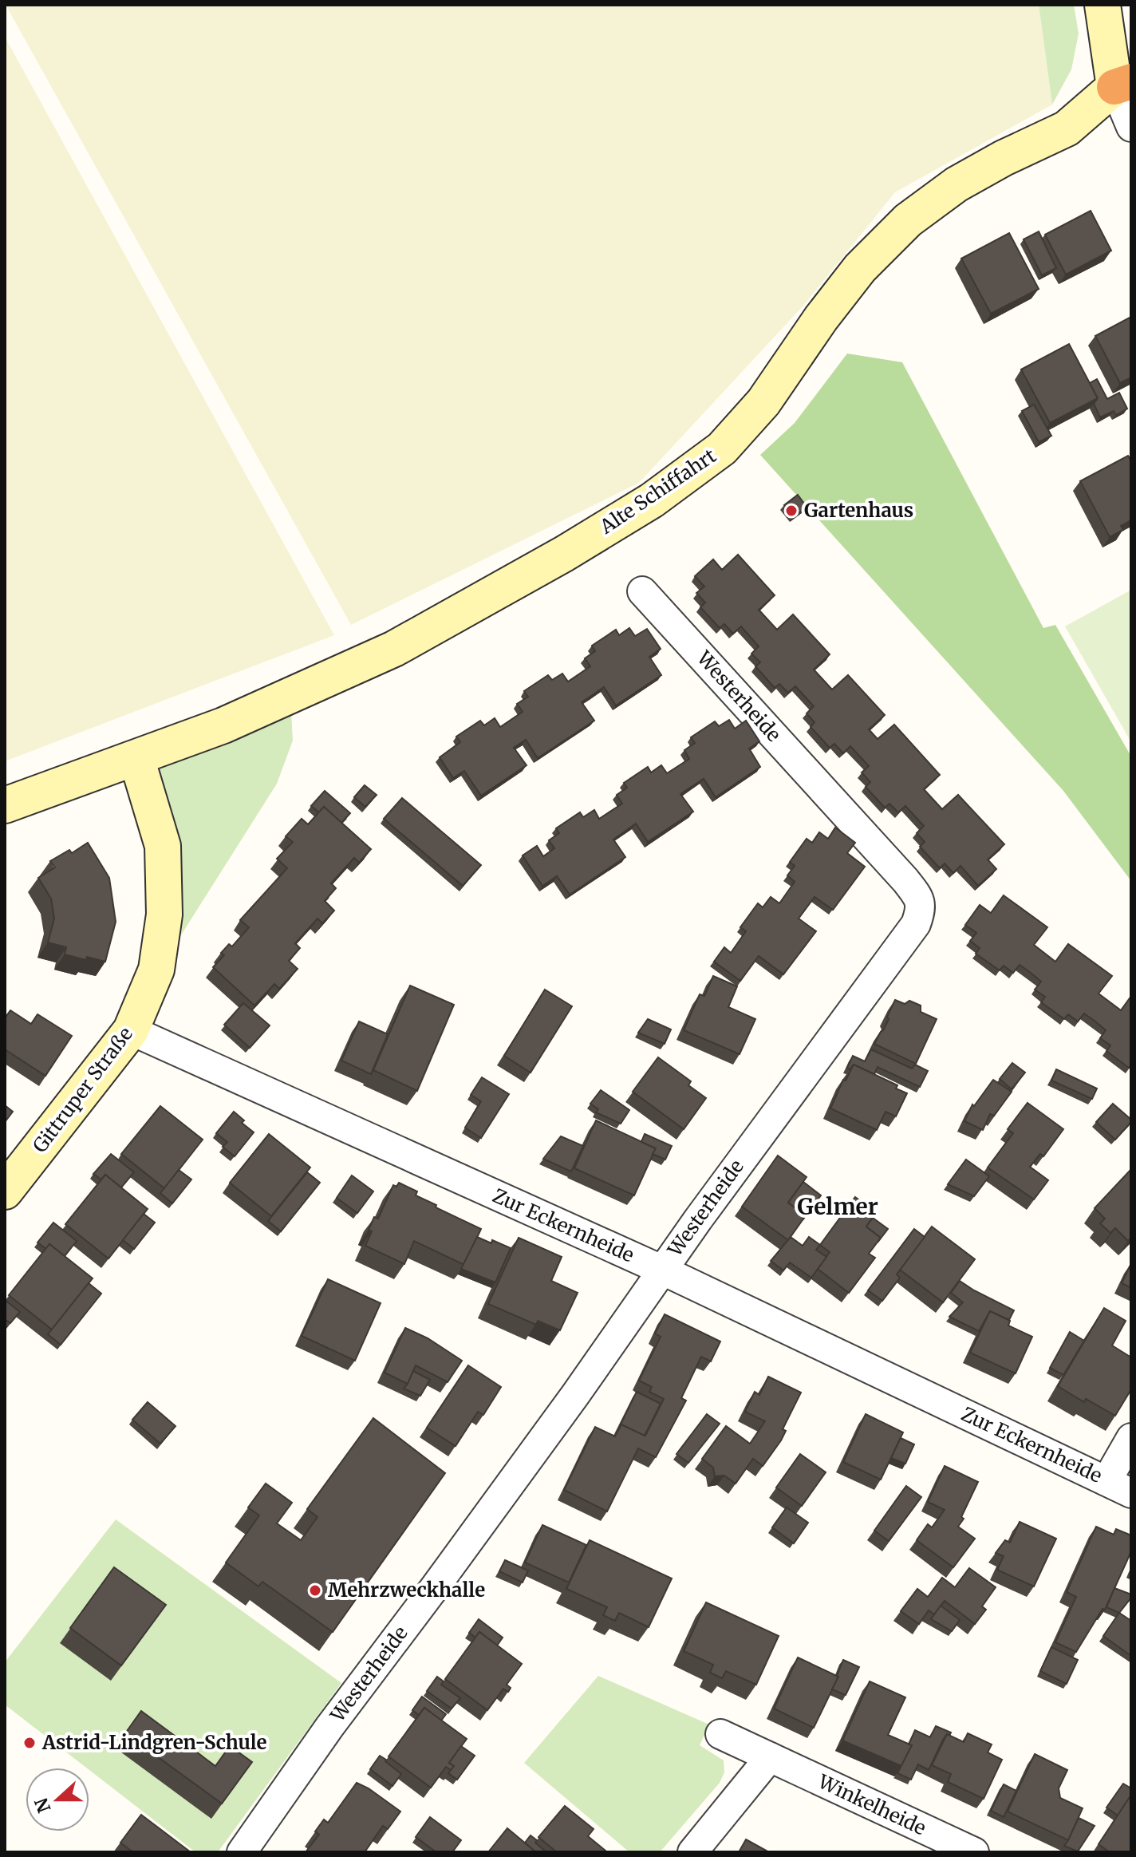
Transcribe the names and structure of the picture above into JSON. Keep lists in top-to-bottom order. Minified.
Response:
{"streets":{"street":["Alte Schiffahrt","Westerheide","Gittruper Straße","Zur Eckernheide","Winkelheide"]},"crossings":[["Alte Schiffahrt","Gittruper Straße"],["Westerheide","Zur Eckernheide"],["Gittruper Straße","Zur Eckernheide"]],"districts":["Gelmer"],"places":["Gartenhaus","Mehrzweckhalle","Astrid-Lindgren-Schule"],"north":"left"}
